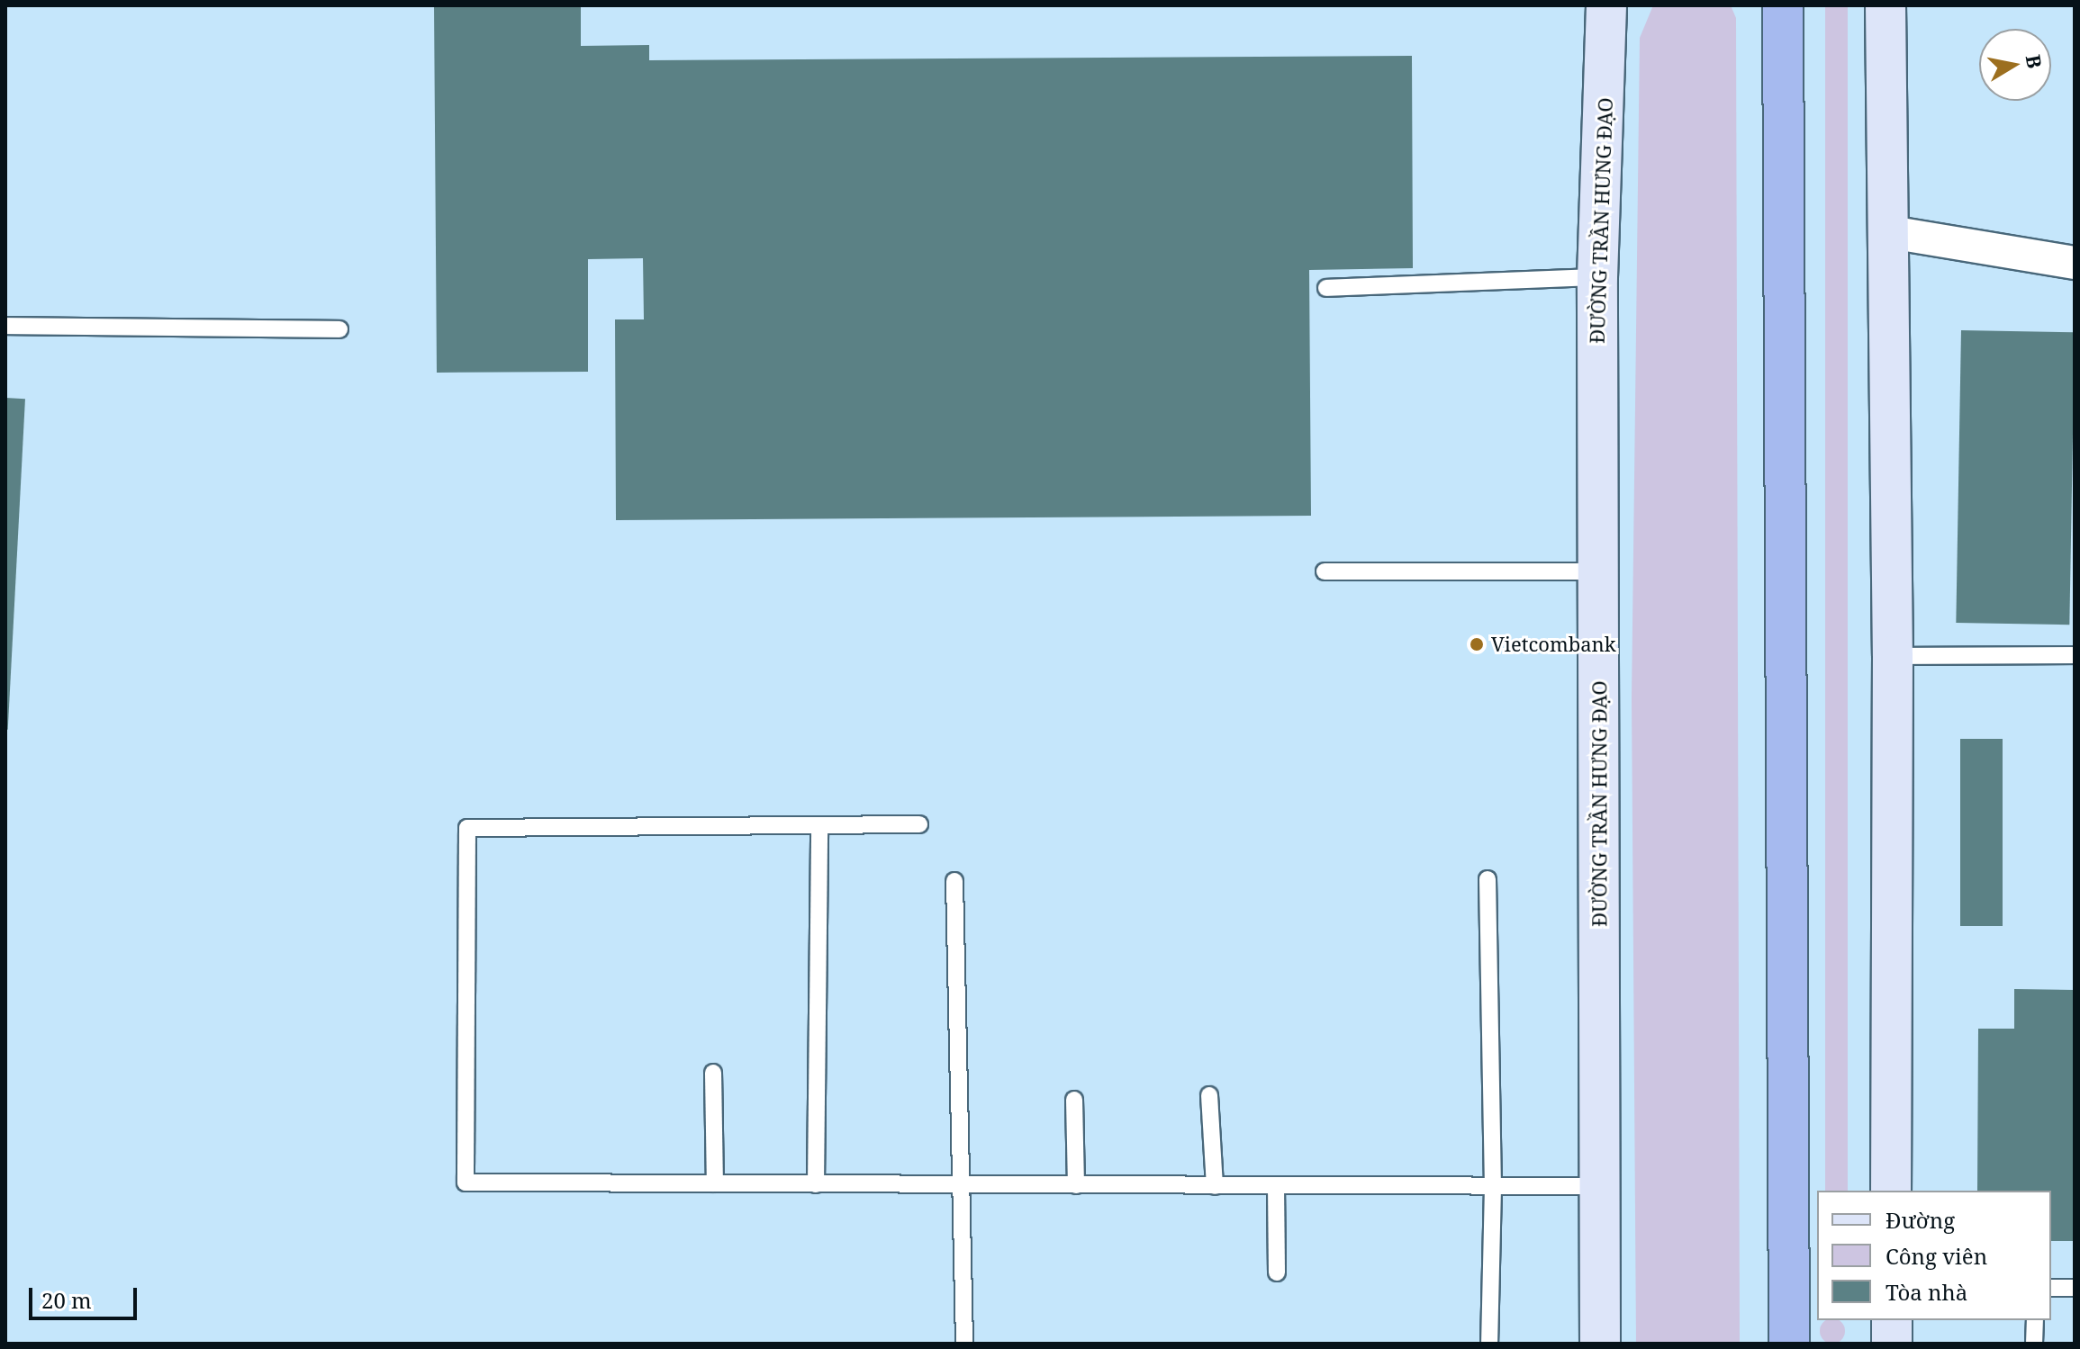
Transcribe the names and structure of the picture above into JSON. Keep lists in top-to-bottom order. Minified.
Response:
{"streets":{"main road":["ĐƯỜNG TRẦN HƯNG ĐẠO"]},"places":["Vietcombank"],"legend":["Đường","Công viên","Tòa nhà"],"scale_bar":"20 m","north":"right"}
